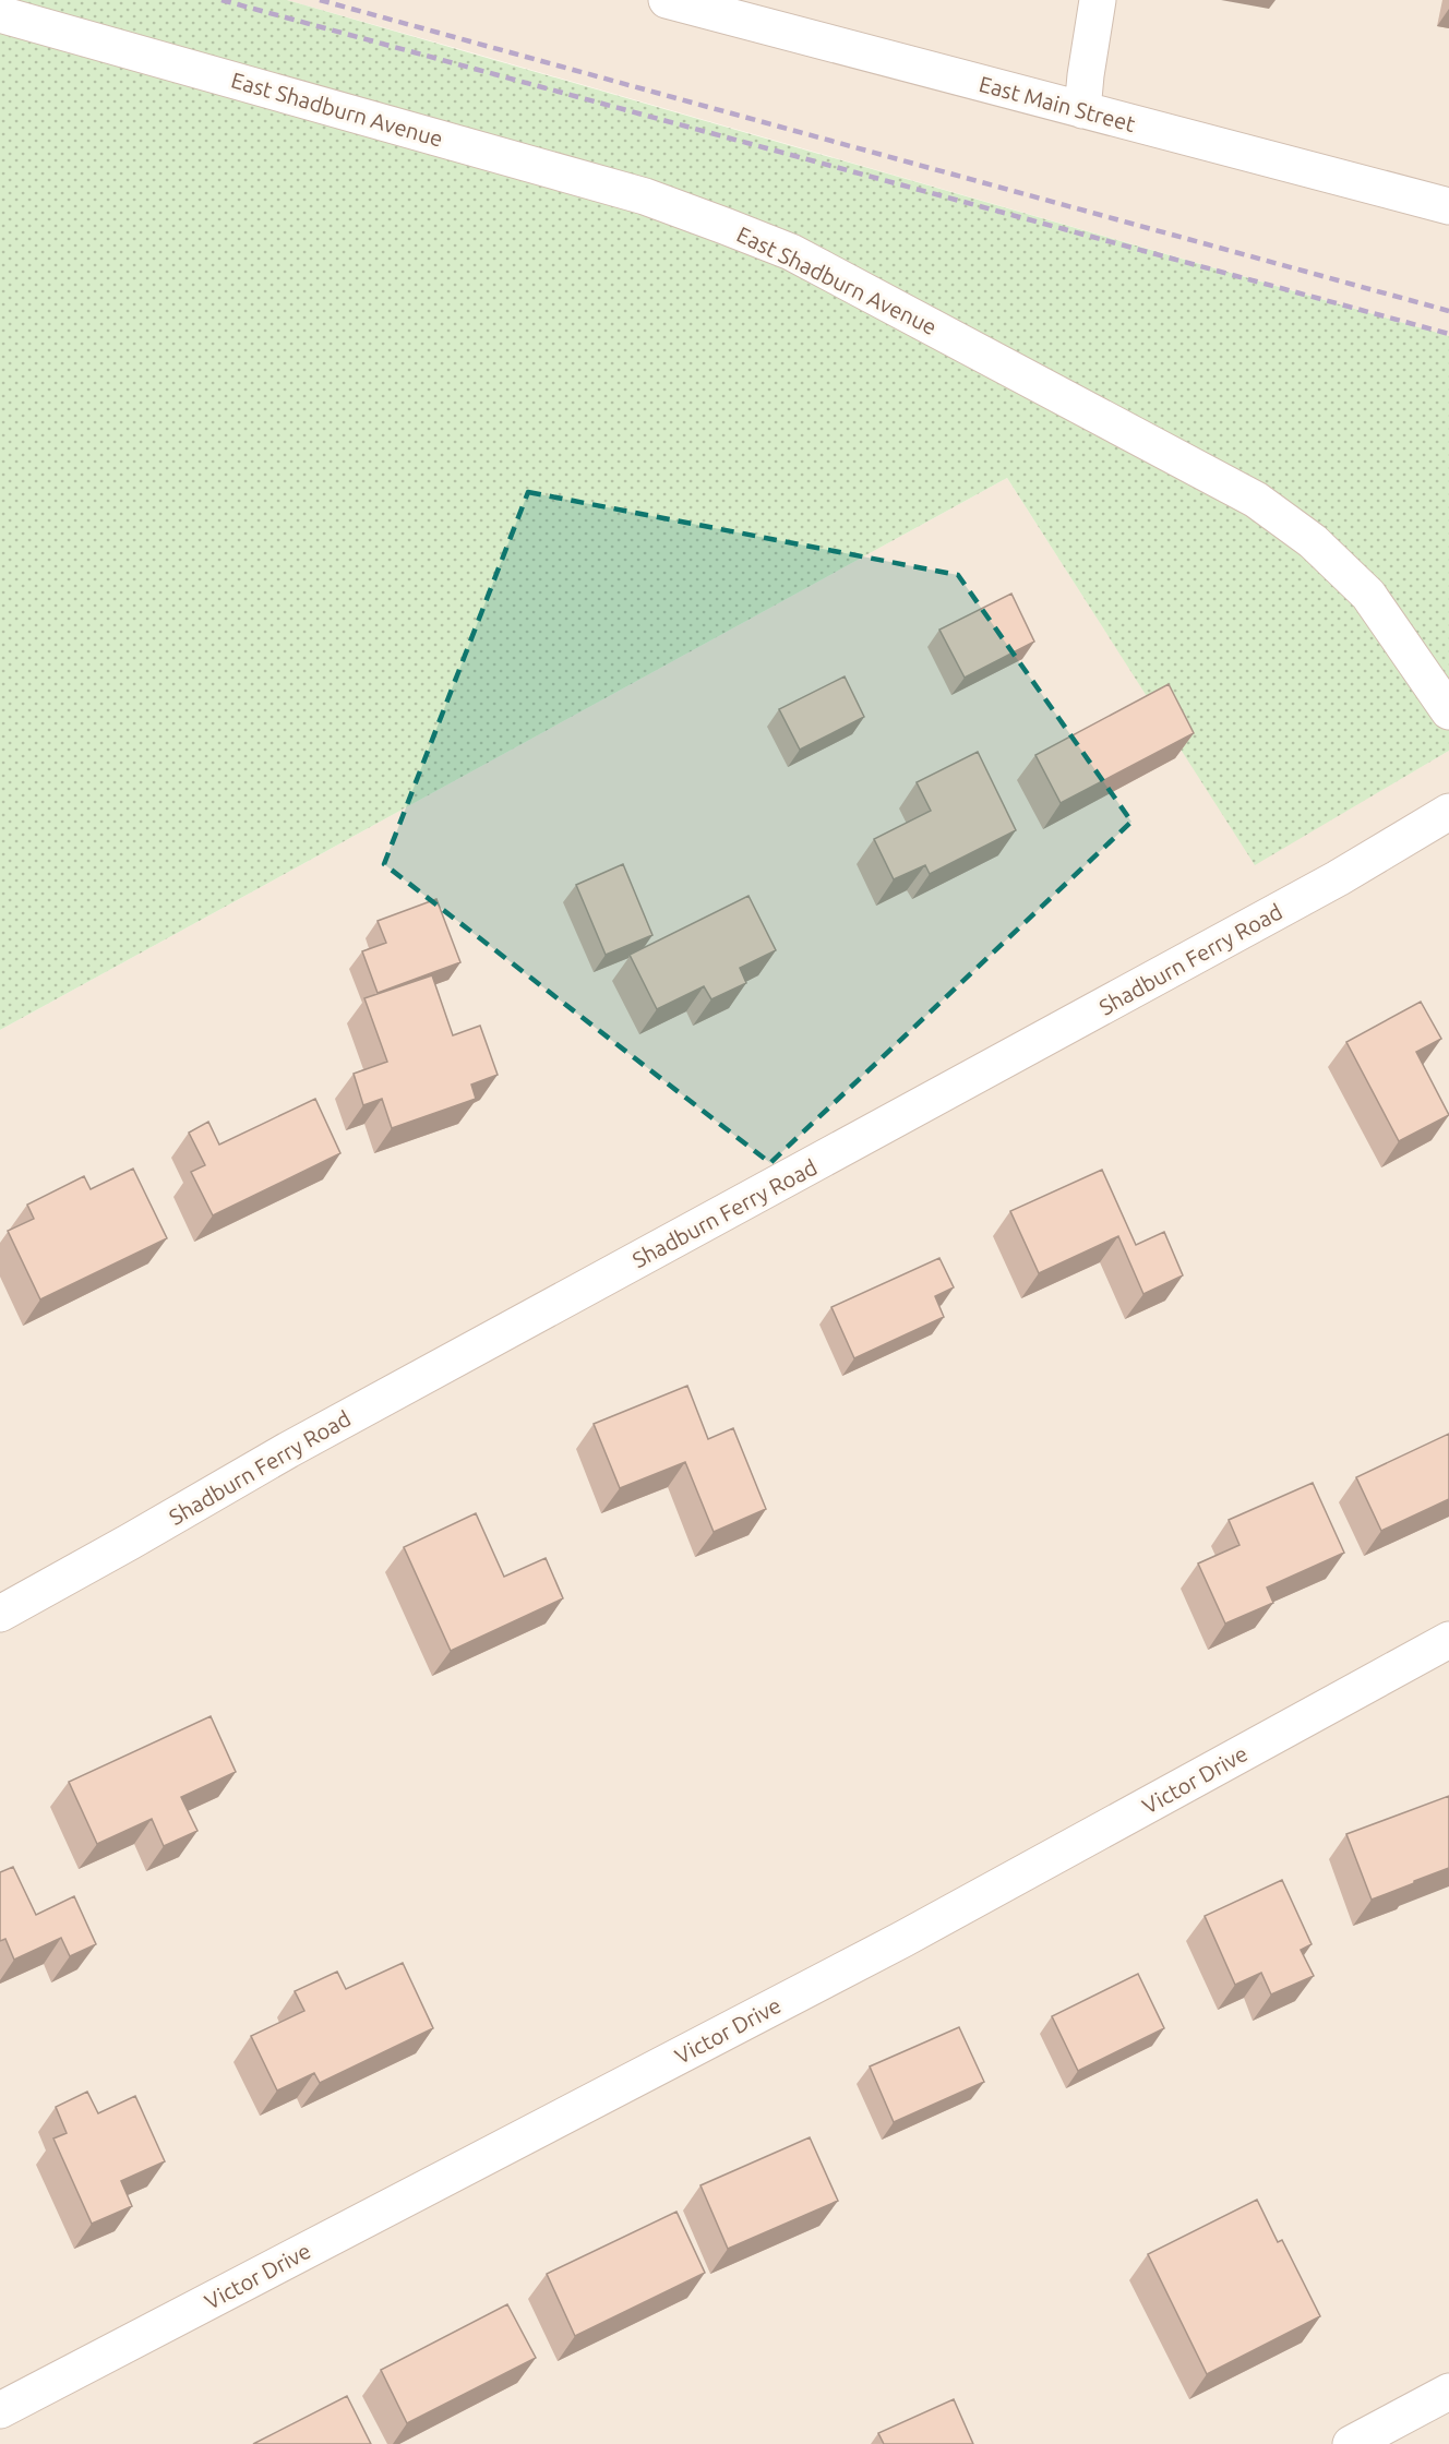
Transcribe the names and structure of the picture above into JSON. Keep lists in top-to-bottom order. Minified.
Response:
{"streets":{"street":["East Main Street","East Shadburn Avenue","Shadburn Ferry Road","Victor Drive"]}}
